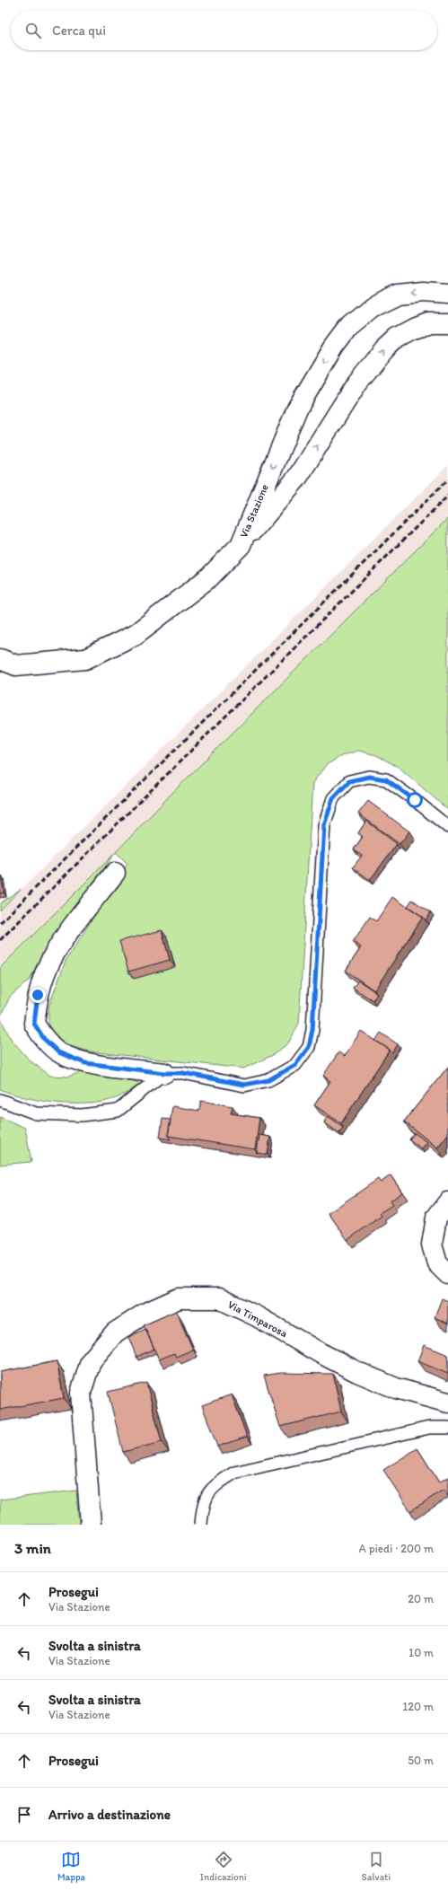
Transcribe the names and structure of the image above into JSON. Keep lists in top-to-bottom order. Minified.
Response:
{"streets":{"main road":["Via Stazione","Via Timparosa"]},"page":{"search":"Cerca qui","heading":["3 min","A piedi · 200 m"],"list":[["Prosegui","Via Stazione","20 m"],["Svolta a sinistra","Via Stazione","10 m"],["Svolta a sinistra","Via Stazione","120 m"],["Prosegui","50 m"],"Arrivo a destinazione"],"nav":["Mappa","Indicazioni","Salvati"]}}
